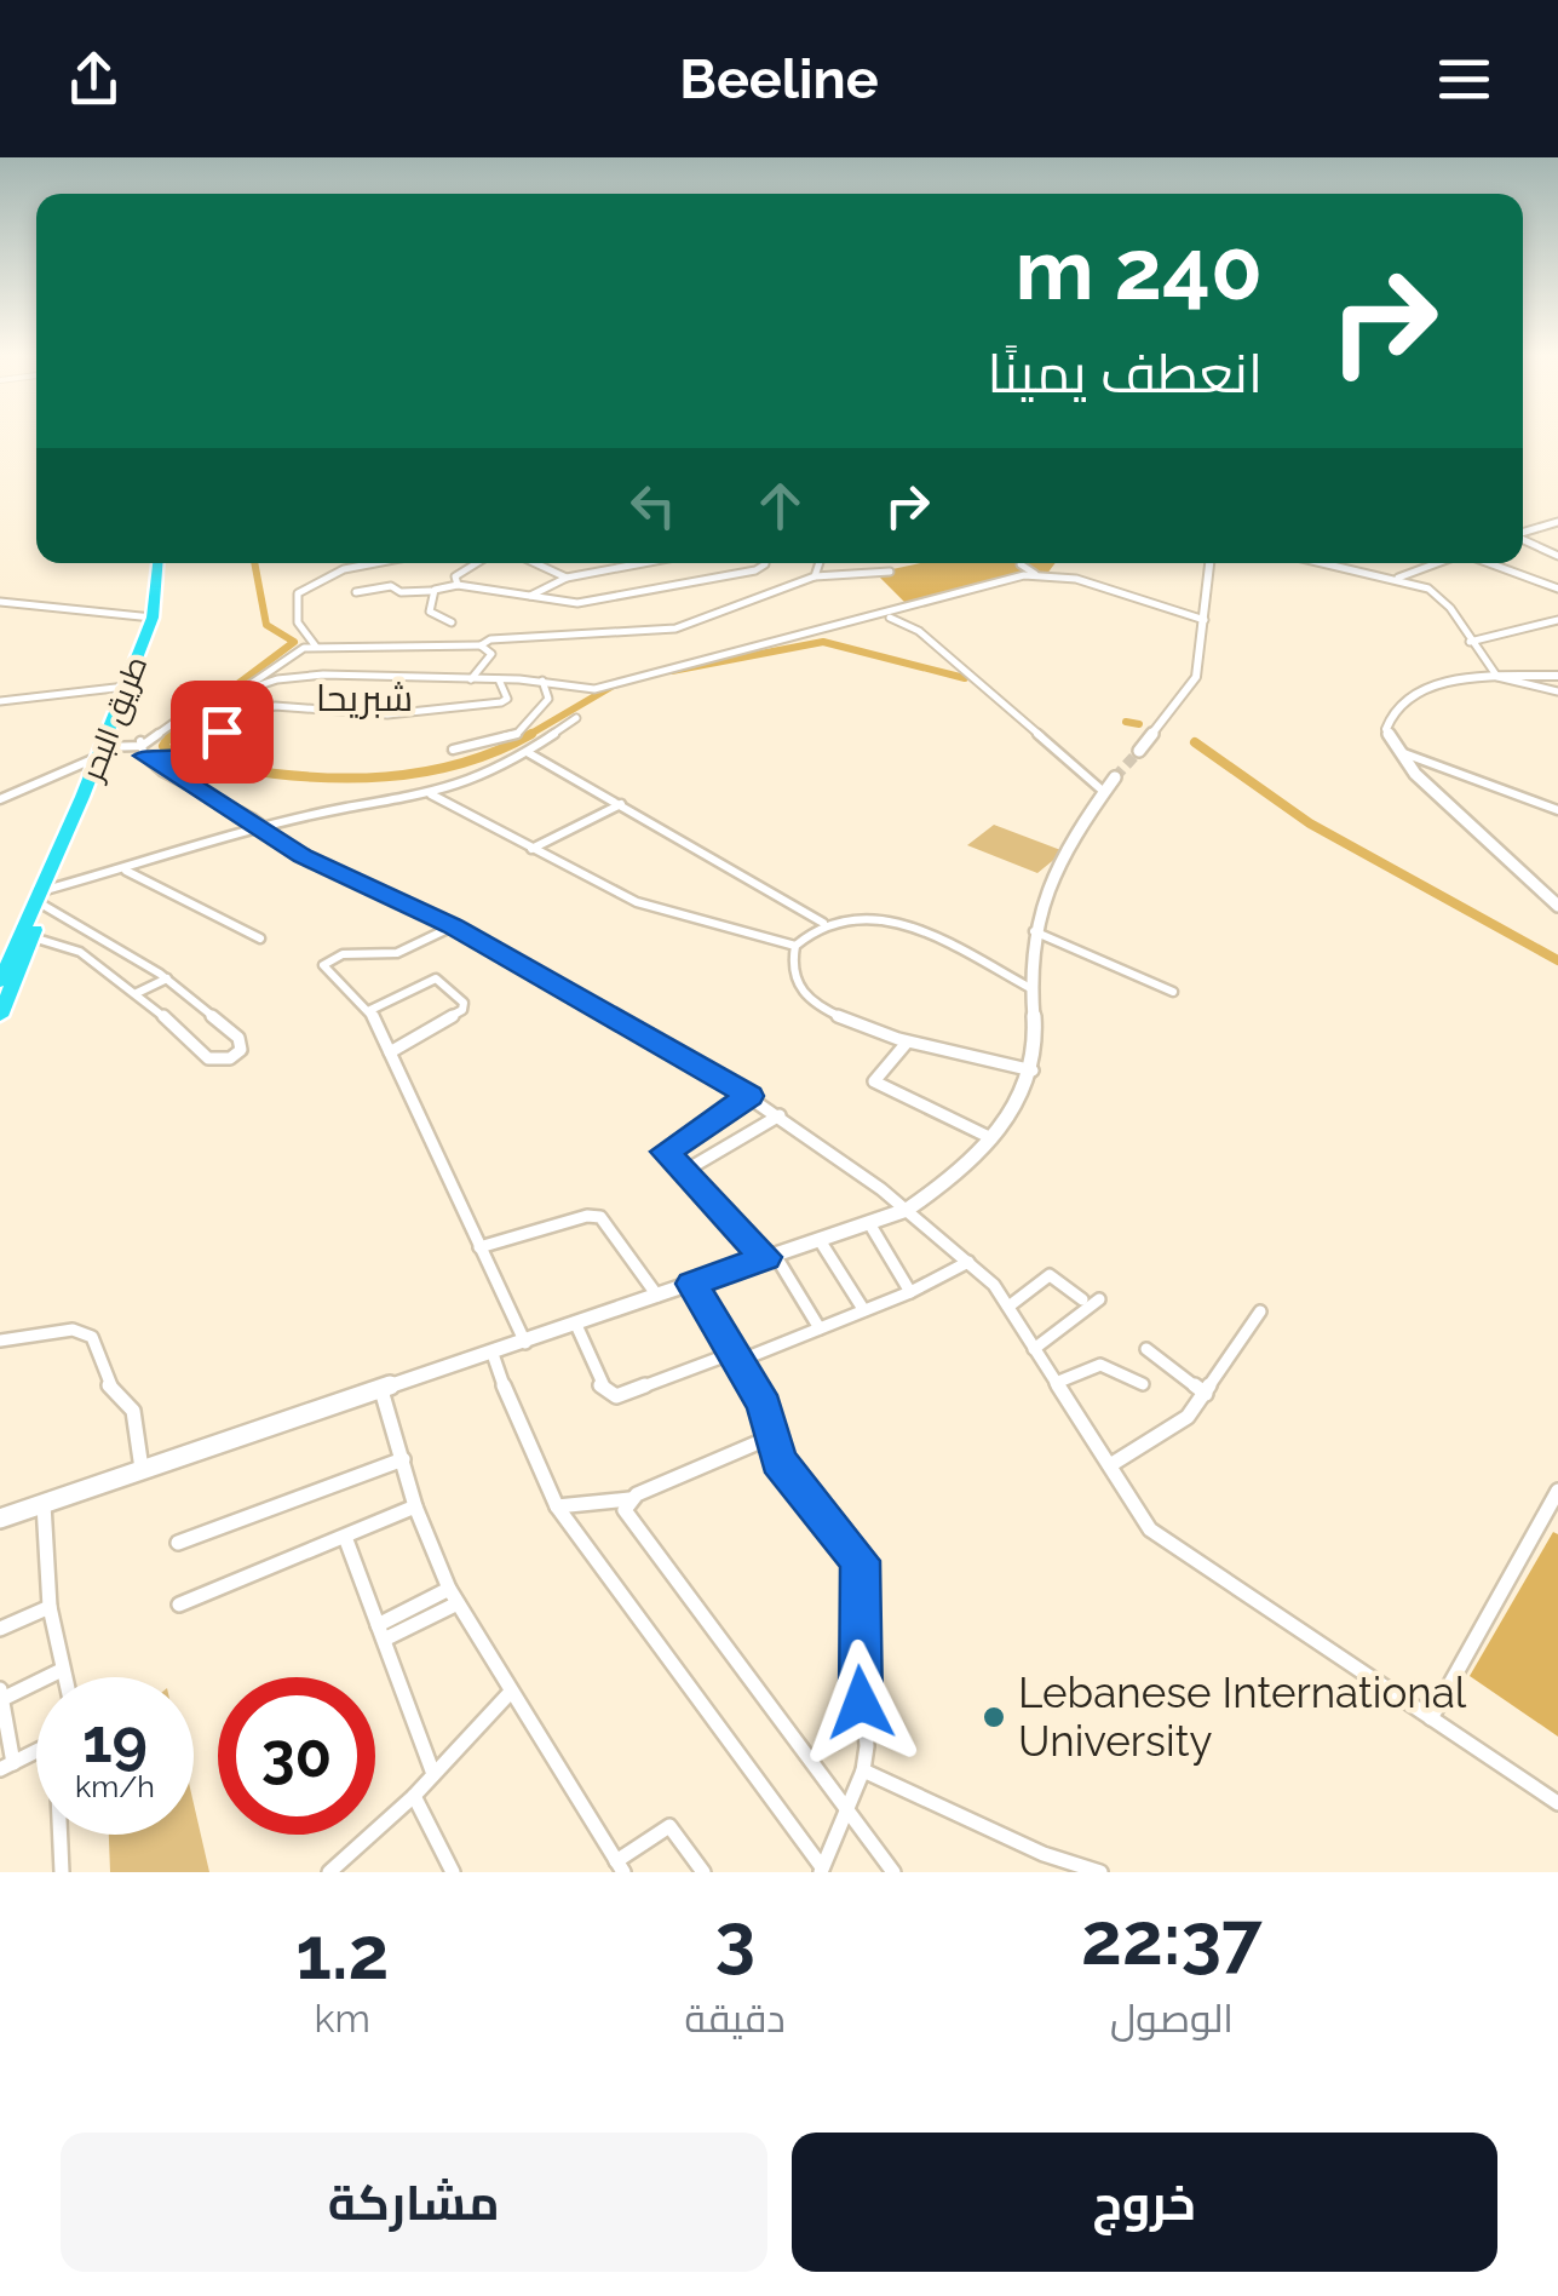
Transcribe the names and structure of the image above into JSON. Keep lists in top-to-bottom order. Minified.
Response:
{"streets":{"highway":["طريق البحر"]},"districts":["شبريحا"],"places":["Lebanese International University"],"page":{"header":"Beeline","turn":["240 m","انعطف يمينًا"],"speed":"19 km/h","limit":"30","eta":["22:37","الوصول","3","دقيقة","1.2","km"],"buttons":["خروج","مشاركة"]}}
